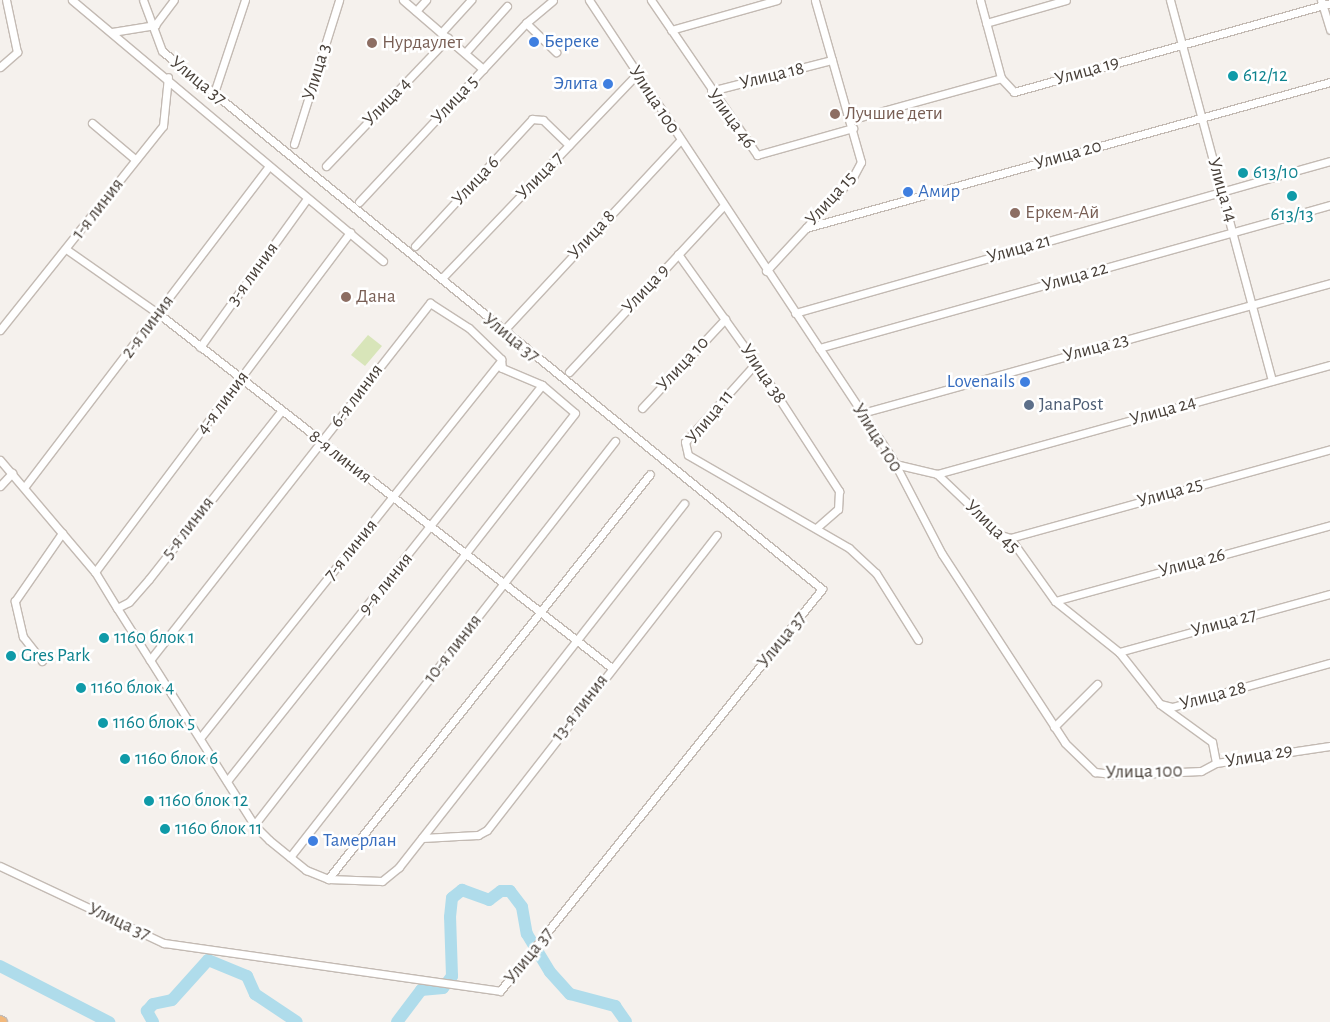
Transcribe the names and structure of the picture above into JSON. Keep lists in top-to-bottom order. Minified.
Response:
{"streets":{"street":["Улица 19","Улица 3","Улица 18","Улица 37","Улица 5","Улица 100","Улица 4","Улица 46","Улица 20","Улица 7","Улица 6","Улица 14","Улица 15","1-я линия","Улица 8","Улица 21","3-я линия","Улица 22","Улица 9","2-я линия","Улица 23","Улица 10","Улица 38","6-я линия","4-я линия","Улица 24","Улица 11","8-я линия","Улица 25","Улица 45","5-я линия","7-я линия","Улица 26","9-я линия","Улица 27","10-я линия","Улица 28","13-я линия","Улица 29"]},"crossings":[["Улица 19","Улица 14"],["Улица 18","Улица 46"],["Улица 18","Улица 15"],["Улица 100","Улица 7"],["Улица 100","Улица 15"],["Улица 100","Улица 8"],["Улица 100","Улица 21"],["Улица 100","Улица 22"],["Улица 100","Улица 9"],["Улица 100","Улица 23"],["Улица 100","Улица 29"],["Улица 46","Улица 15"],["Улица 20","Улица 14"],["Улица 20","Улица 15"],["Улица 7","Улица 6"],["Улица 14","Улица 21"],["Улица 14","Улица 22"],["Улица 14","Улица 23"],["Улица 14","Улица 24"],["1-я линия","8-я линия"],["3-я линия","8-я линия"],["Улица 9","Улица 38"],["2-я линия","8-я линия"],["Улица 10","Улица 38"],["Улица 38","Улица 11"],["6-я линия","8-я линия"],["6-я линия","7-я линия"],["6-я линия","9-я линия"],["4-я линия","8-я линия"],["Улица 24","Улица 45"],["8-я линия","5-я линия"],["8-я линия","7-я линия"],["8-я линия","9-я линия"],["8-я линия","10-я линия"],["8-я линия","13-я линия"],["Улица 25","Улица 45"],["Улица 45","Улица 26"],["Улица 45","Улица 27"],["Улица 45","Улица 28"],["Улица 27","Улица 28"],["Улица 28","Улица 29"]],"places":["Береке","Нурдаулет","612/12","Элита","Лучшие дети","613/10","Амир","613/13","Еркем-Ай","Дана","Lovenails","JanaPost","1160 блок 1","Gres Park","1160 блок 4","1160 блок 5","1160 блок 6","1160 блок 12","1160 блок 11","Тамерлан"]}
